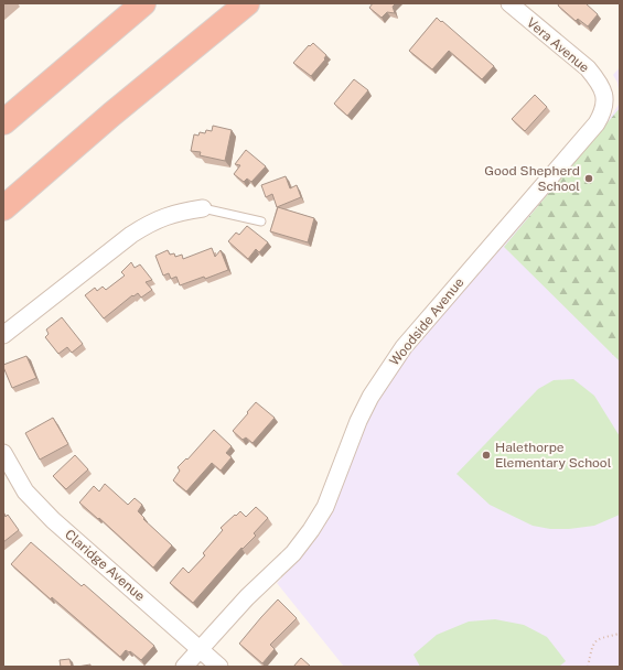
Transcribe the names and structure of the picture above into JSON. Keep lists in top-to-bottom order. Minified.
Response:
{"streets":{"street":["Vera Avenue","Woodside Avenue","Claridge Avenue"]},"crossings":[["Vera Avenue","Woodside Avenue"],["Woodside Avenue","Claridge Avenue"]],"places":["Good Shepherd School","Halethorpe Elementary School"]}
